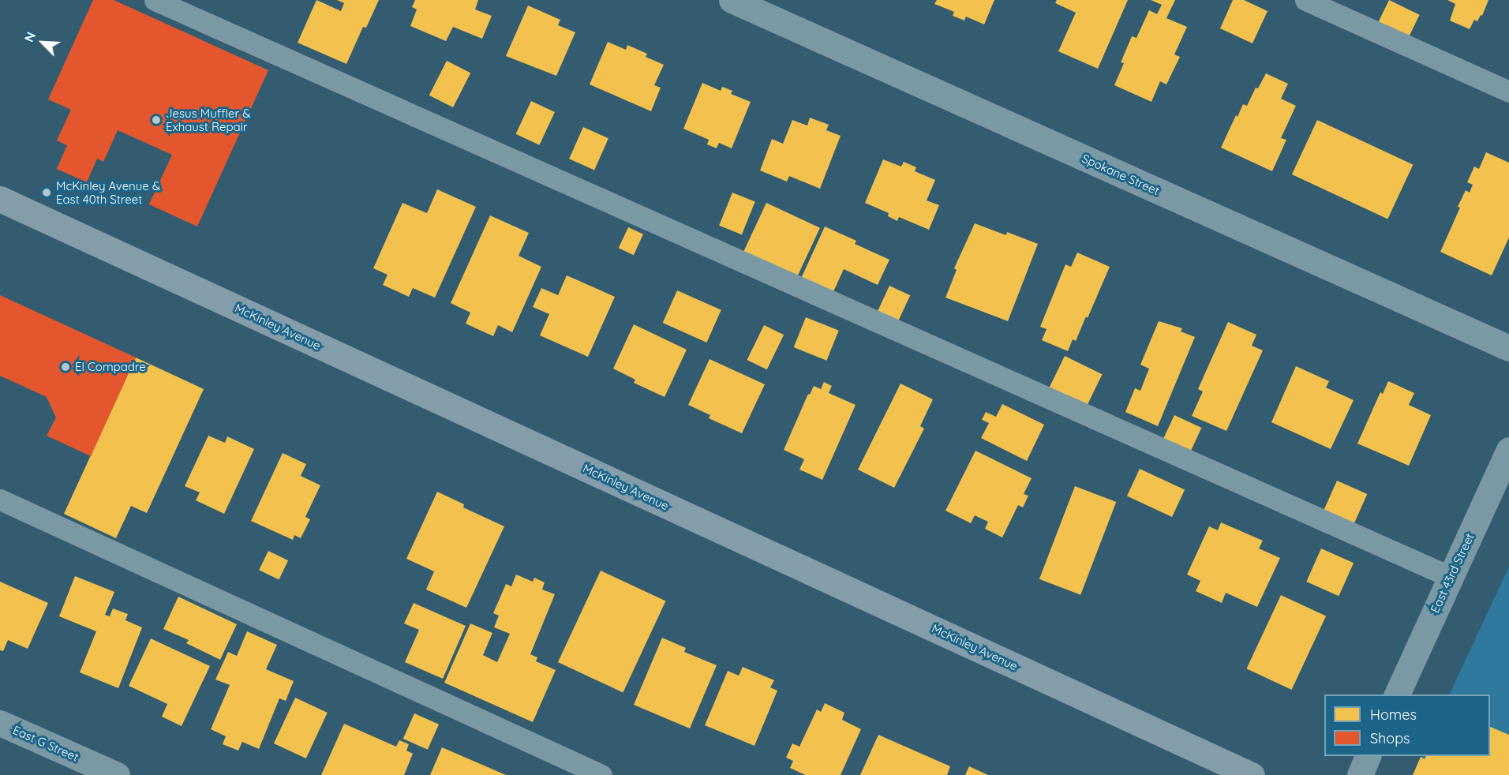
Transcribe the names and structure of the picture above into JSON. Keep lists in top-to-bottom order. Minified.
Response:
{"streets":{"main road":["McKinley Avenue"],"street":["Spokane Street","East 43rd Street","East G Street"]},"places":["Jesus Muffler & Exhaust Repair","McKinley Avenue & East 40th Street","El Compadre"],"legend":["Homes","Shops"],"north":"top left"}
